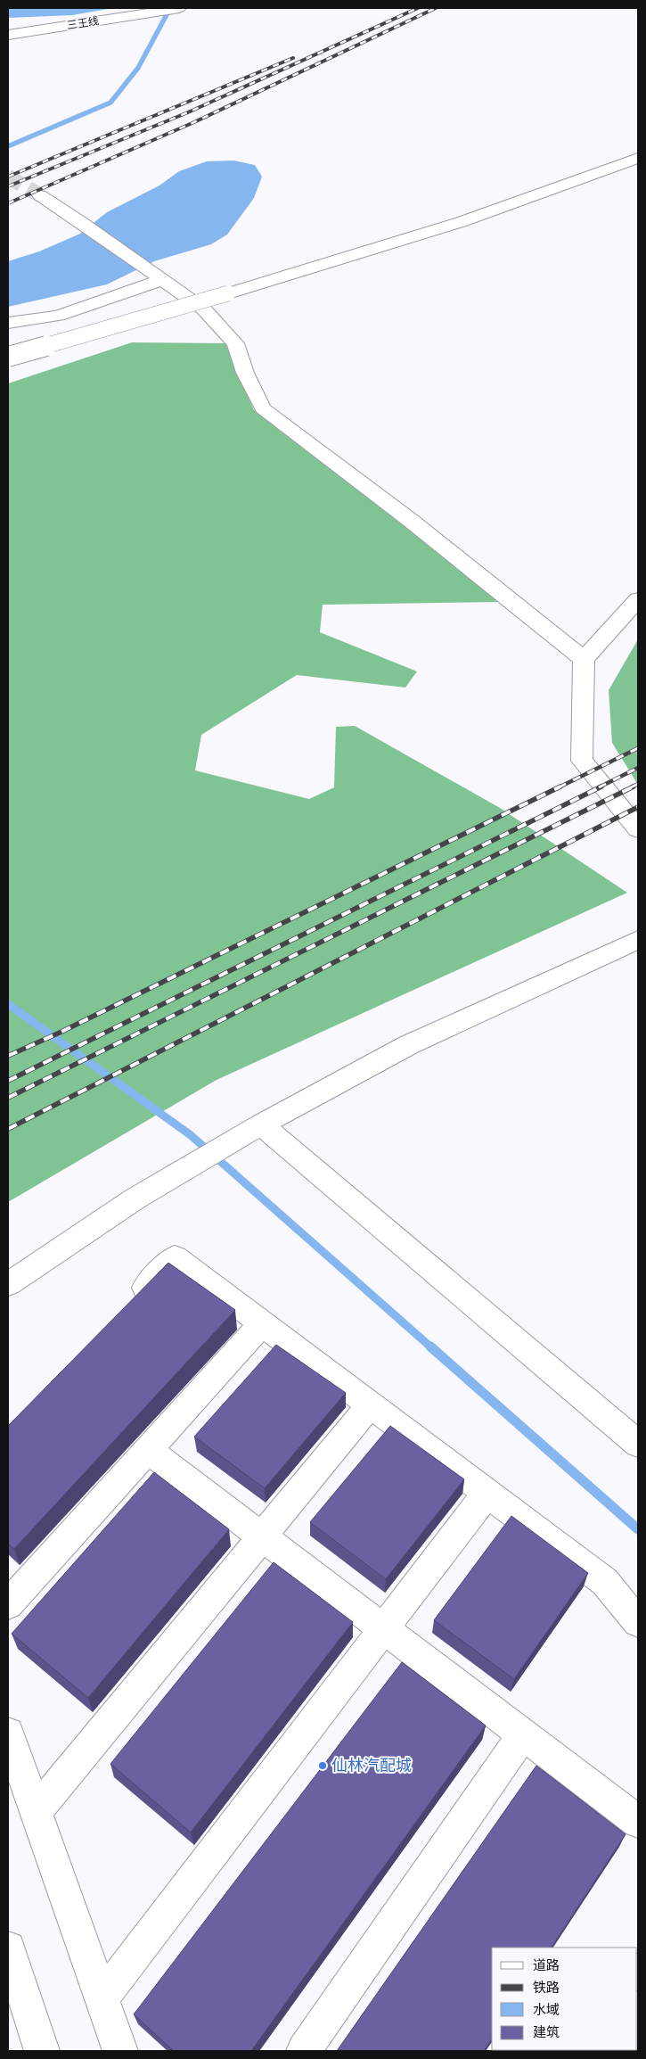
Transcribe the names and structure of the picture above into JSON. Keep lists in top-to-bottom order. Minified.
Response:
{"streets":{"street":["三王线"]},"places":["仙林汽配城"],"legend":["道路","铁路","水域","建筑"]}
